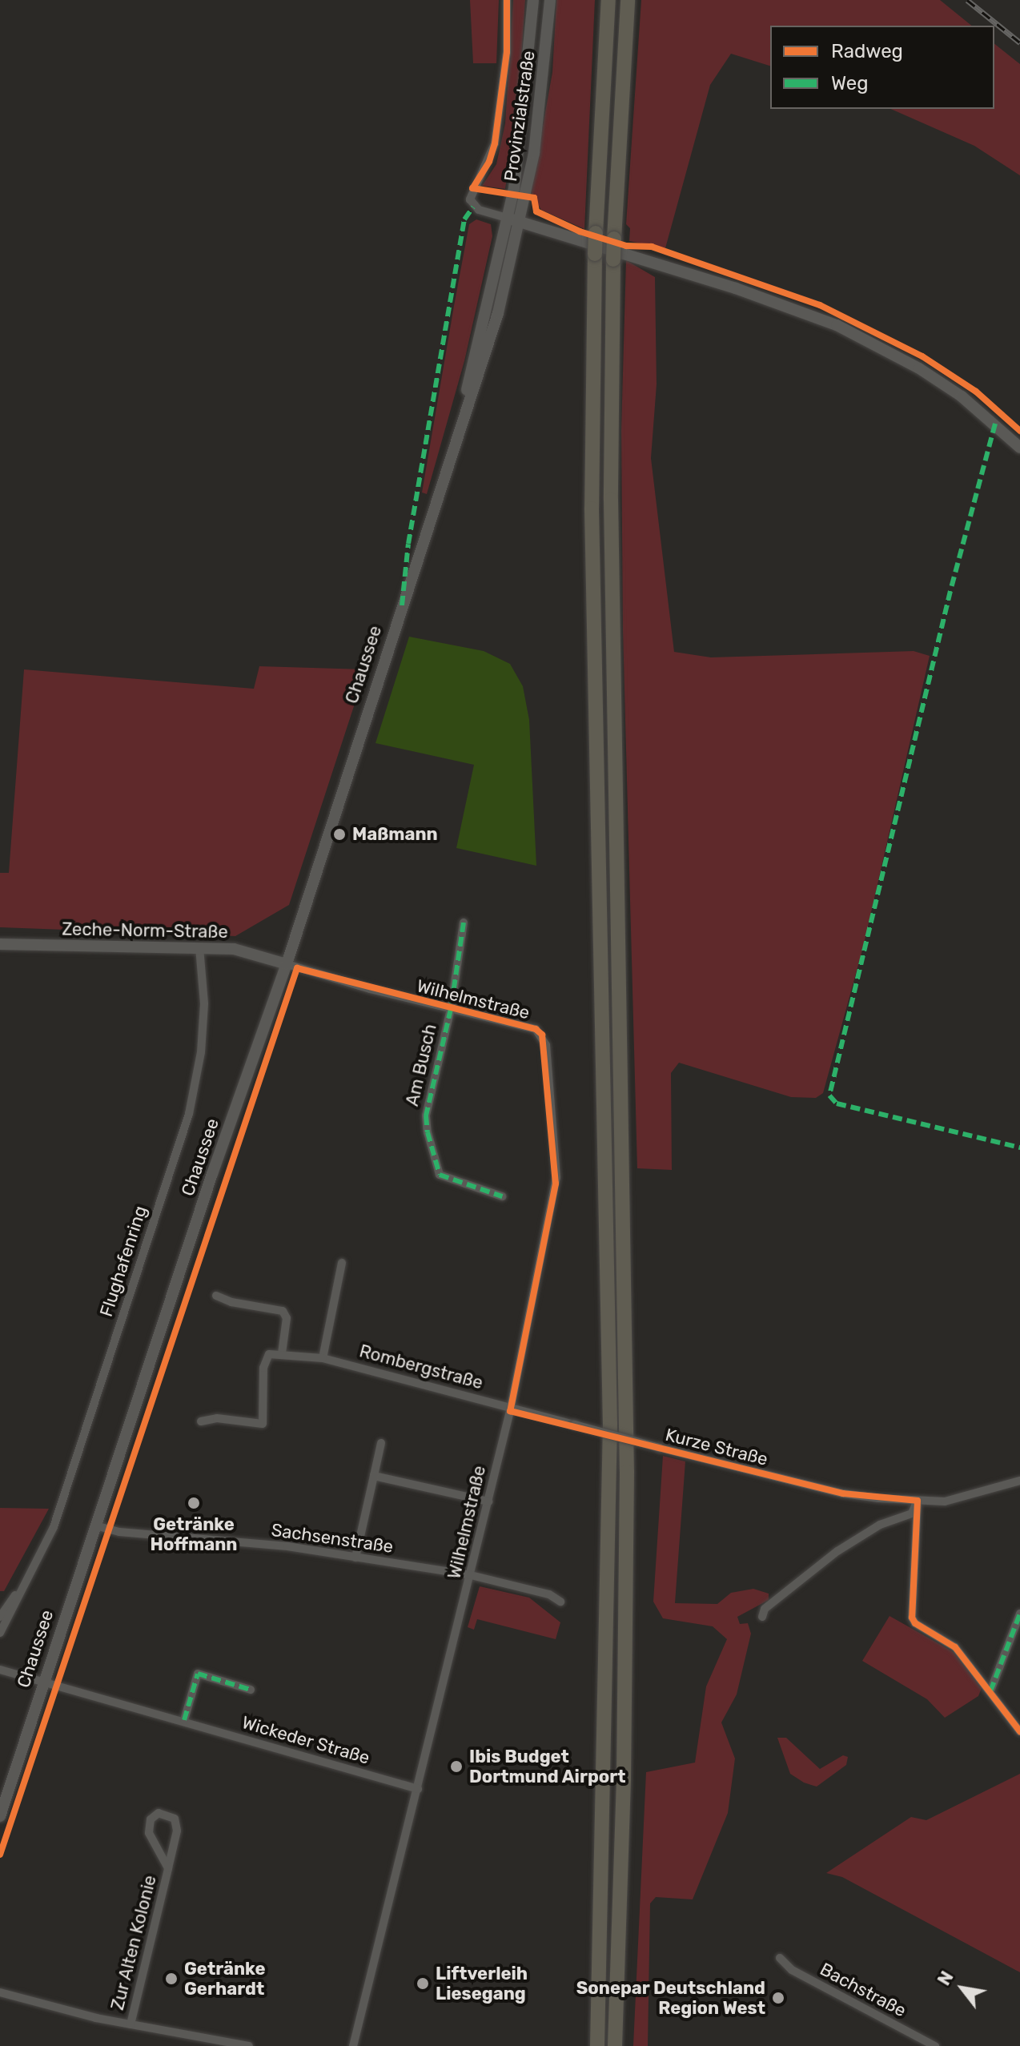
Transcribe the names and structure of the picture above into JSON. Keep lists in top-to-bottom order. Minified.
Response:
{"streets":{"main road":["Provinzialstraße","Chaussee","Zeche-Norm-Straße"],"street":["Wilhelmstraße","Am Busch","Flughafenring","Rombergstraße","Kurze Straße","Sachsenstraße","Wickeder Straße","Zur Alten Kolonie","Bachstraße"]},"crossings":[["Provinzialstraße","Chaussee"],["Chaussee","Zeche-Norm-Straße"],["Chaussee","Wilhelmstraße"],["Chaussee","Sachsenstraße"],["Chaussee","Wickeder Straße"],["Zeche-Norm-Straße","Wilhelmstraße"],["Zeche-Norm-Straße","Flughafenring"],["Wilhelmstraße","Am Busch"],["Wilhelmstraße","Rombergstraße"],["Wilhelmstraße","Kurze Straße"],["Wilhelmstraße","Sachsenstraße"],["Wilhelmstraße","Wickeder Straße"],["Rombergstraße","Kurze Straße"]],"places":["Maßmann","Getränke Hoffmann","Ibis Budget Dortmund Airport","Getränke Gerhardt","Liftverleih Liesegang","Sonepar Deutschland Region West"],"legend":["Radweg","Weg"],"north":"top left"}
